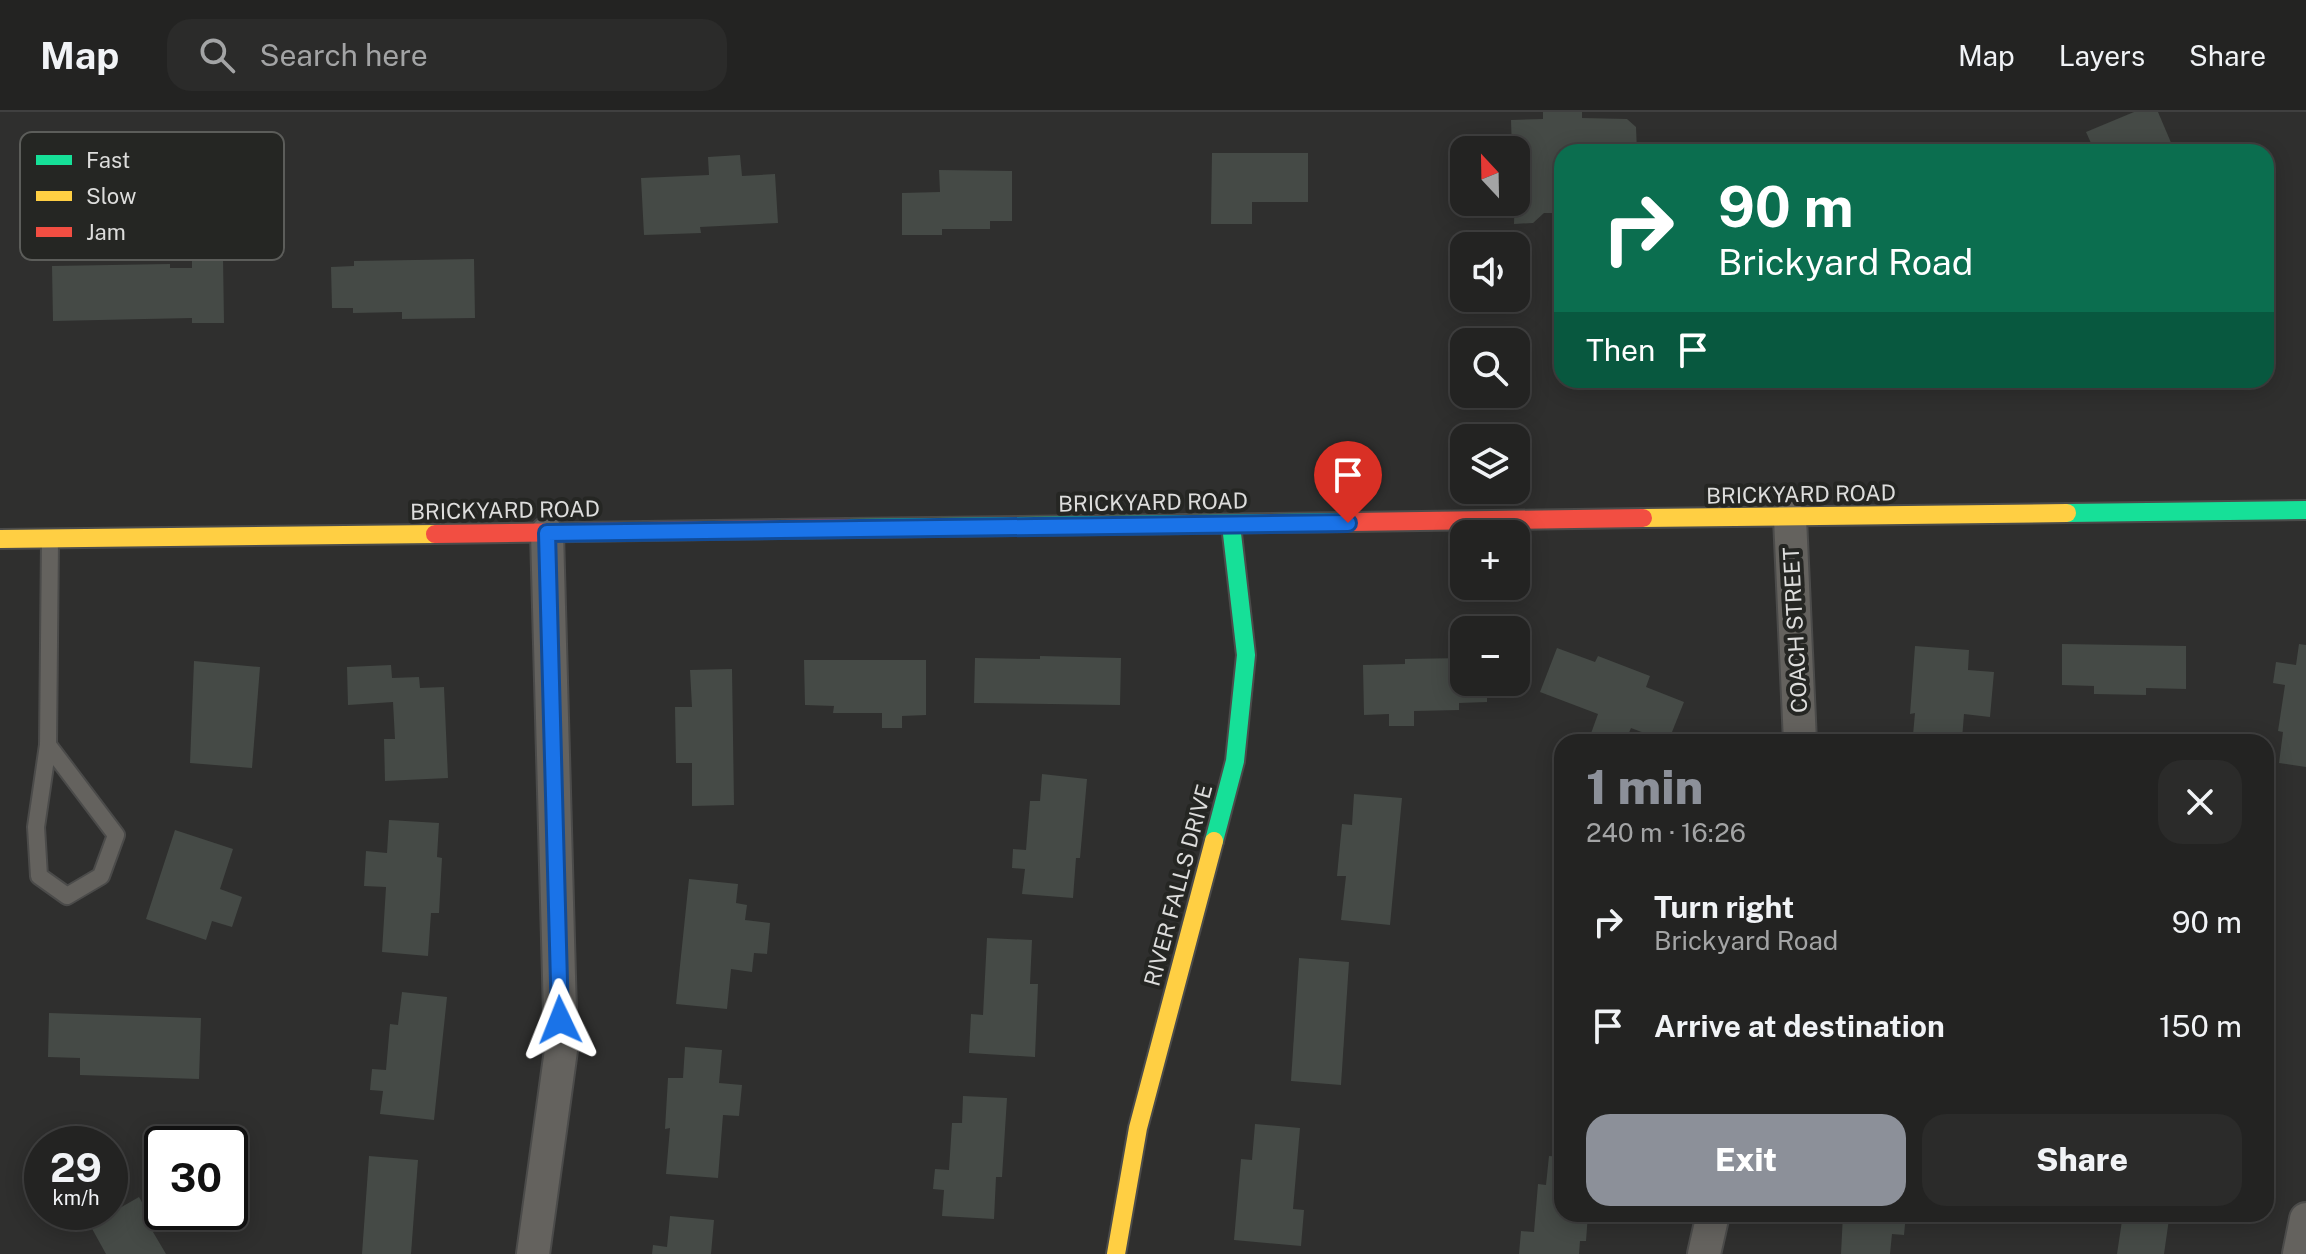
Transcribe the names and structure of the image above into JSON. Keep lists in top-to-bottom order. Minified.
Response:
{"streets":{"street":["BRICKYARD ROAD","COACH STREET","RIVER FALLS DRIVE"]},"crossings":[["BRICKYARD ROAD","COACH STREET"],["BRICKYARD ROAD","RIVER FALLS DRIVE"]],"legend":["Fast","Slow","Jam"],"north":"top","page":{"header":"Map","search":"Search here","nav":["Map","Layers","Share"],"map_buttons":["+","−"],"turn":["90 m","Brickyard Road"],"then":"Then","heading":["1 min","240 m · 16:26"],"list":[{"name":"Turn right","note":"Brickyard Road","value":"90 m"},{"name":"Arrive at destination","value":"150 m"}],"buttons":["Exit","Share"],"speed":"29 km/h","limit":"30"}}
